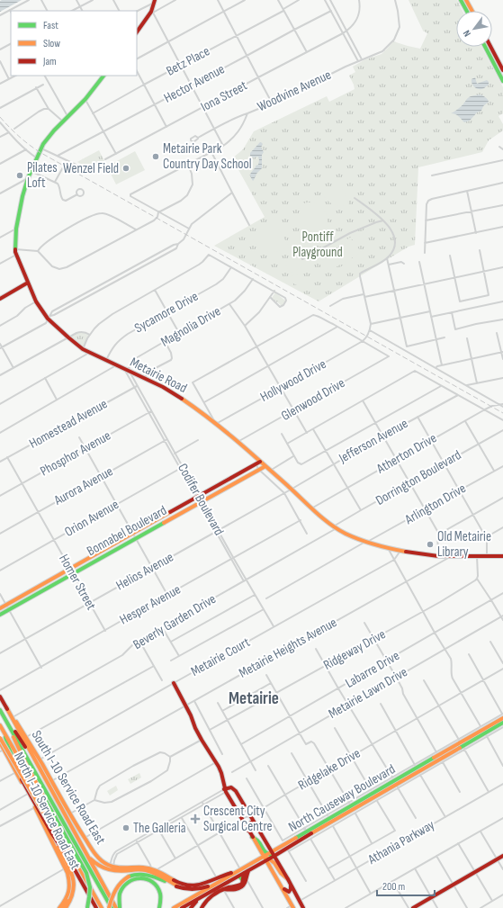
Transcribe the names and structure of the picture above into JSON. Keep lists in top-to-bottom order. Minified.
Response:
{"streets":{"main road":["Metairie Road","Bonnabel Boulevard","South I-10 Service Road East","North Causeway Boulevard","North I-10 Service Road East"],"street":["Betz Place","Hector Avenue","Woodvine Avenue","Iona Street","Sycamore Drive","Magnolia Drive","Hollywood Drive","Glenwood Drive","Homestead Avenue","Jefferson Avenue","Phosphor Avenue","Atherton Drive","Dorrington Boulevard","Aurora Avenue","Codifer Boulevard","Arlington Drive","Orion Avenue","Helios Avenue","Homer Street","Hesper Avenue","Beverly Garden Drive","Metairie Heights Avenue","Ridgeway Drive","Metairie Court","Labarre Drive","Metairie Lawn Drive","Ridgelake Drive","Athania Parkway"]},"crossings":[["Sycamore Drive","Metairie Road"],["Magnolia Drive","Metairie Road"],["Magnolia Drive","Codifer Boulevard"],["Metairie Road","Hollywood Drive"],["Metairie Road","Glenwood Drive"],["Metairie Road","Jefferson Avenue"],["Metairie Road","Atherton Drive"],["Metairie Road","Dorrington Boulevard"],["Metairie Road","Codifer Boulevard"],["Metairie Road","Arlington Drive"],["Metairie Road","Bonnabel Boulevard"],["Metairie Road","Helios Avenue"],["Metairie Road","Beverly Garden Drive"],["Metairie Road","Metairie Heights Avenue"],["Metairie Road","Metairie Court"],["Hollywood Drive","Glenwood Drive"],["Homestead Avenue","Codifer Boulevard"],["Homestead Avenue","Homer Street"],["Jefferson Avenue","Helios Avenue"],["Phosphor Avenue","Codifer Boulevard"],["Phosphor Avenue","Homer Street"],["Dorrington Boulevard","Beverly Garden Drive"],["Aurora Avenue","Codifer Boulevard"],["Aurora Avenue","Homer Street"],["Codifer Boulevard","Orion Avenue"],["Codifer Boulevard","Bonnabel Boulevard"],["Codifer Boulevard","Helios Avenue"],["Codifer Boulevard","Hesper Avenue"],["Codifer Boulevard","Beverly Garden Drive"],["Codifer Boulevard","Metairie Court"],["Orion Avenue","Homer Street"],["Bonnabel Boulevard","Homer Street"],["Helios Avenue","Homer Street"],["Homer Street","Hesper Avenue"],["Beverly Garden Drive","South I-10 Service Road East"],["Metairie Heights Avenue","South I-10 Service Road East"],["Metairie Court","South I-10 Service Road East"],["Ridgelake Drive","North Causeway Boulevard"]],"districts":["Metairie"],"parks":["Pontiff Playground"],"places":{"other":["Metairie Park Country Day School","Wenzel Field","Pilates Loft","Old Metairie Library","The Galleria"],"health":["Crescent City Surgical Centre"]},"legend":["Fast","Slow","Jam"],"scale_bar":"200 m","north":"bottom left"}
